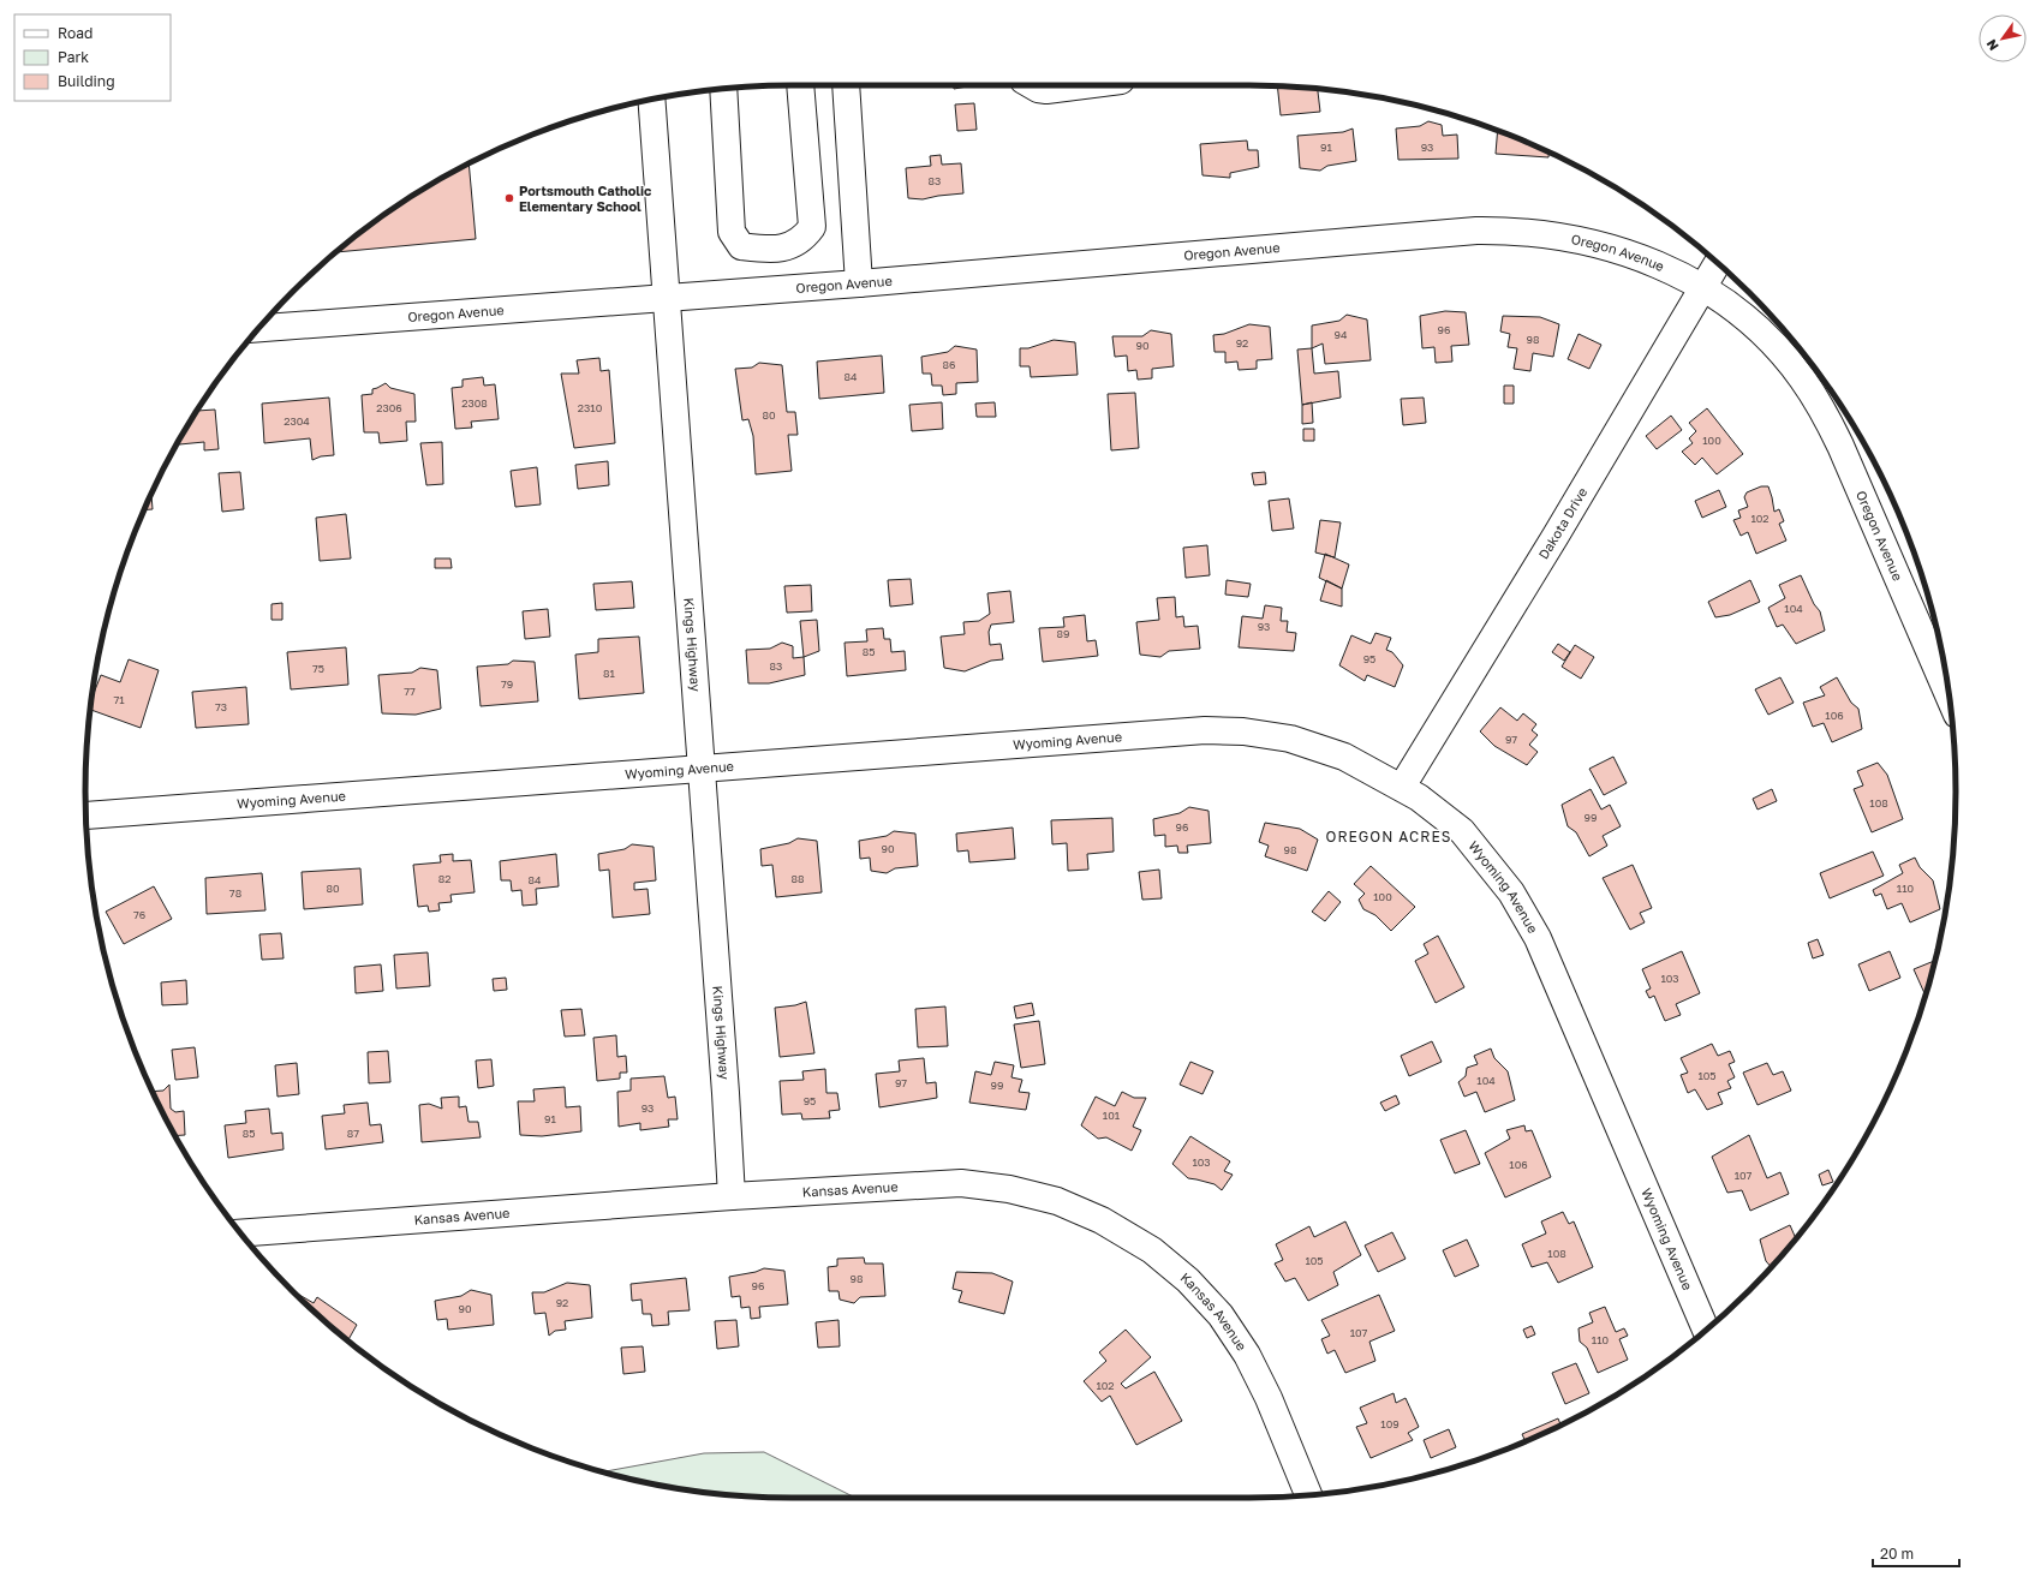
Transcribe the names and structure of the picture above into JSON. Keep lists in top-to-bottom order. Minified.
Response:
{"streets":{"street":["Oregon Avenue","Dakota Drive","Kings Highway","Wyoming Avenue","Kansas Avenue"]},"crossings":[["Oregon Avenue","Dakota Drive"],["Oregon Avenue","Kings Highway"],["Dakota Drive","Wyoming Avenue"],["Kings Highway","Wyoming Avenue"],["Kings Highway","Kansas Avenue"]],"districts":["OREGON ACRES"],"places":["Portsmouth Catholic Elementary School"],"house_numbers":["91","93","83","96","94","98","92","90","86","84","2308","2306","2310","80","2304","100","102","104","93","89","85","95","83","75","81","79","77","71","73","106","97","108","99","96","90","98","82","88","84","80","110","78","100","76","103","105","104","97","99","95","93","101","91","85","87","103","106","107","108","105","98","96","92","90","107","110","102","109"],"legend":["Road","Park","Building"],"scale_bar":"20 m","north":"bottom left"}
